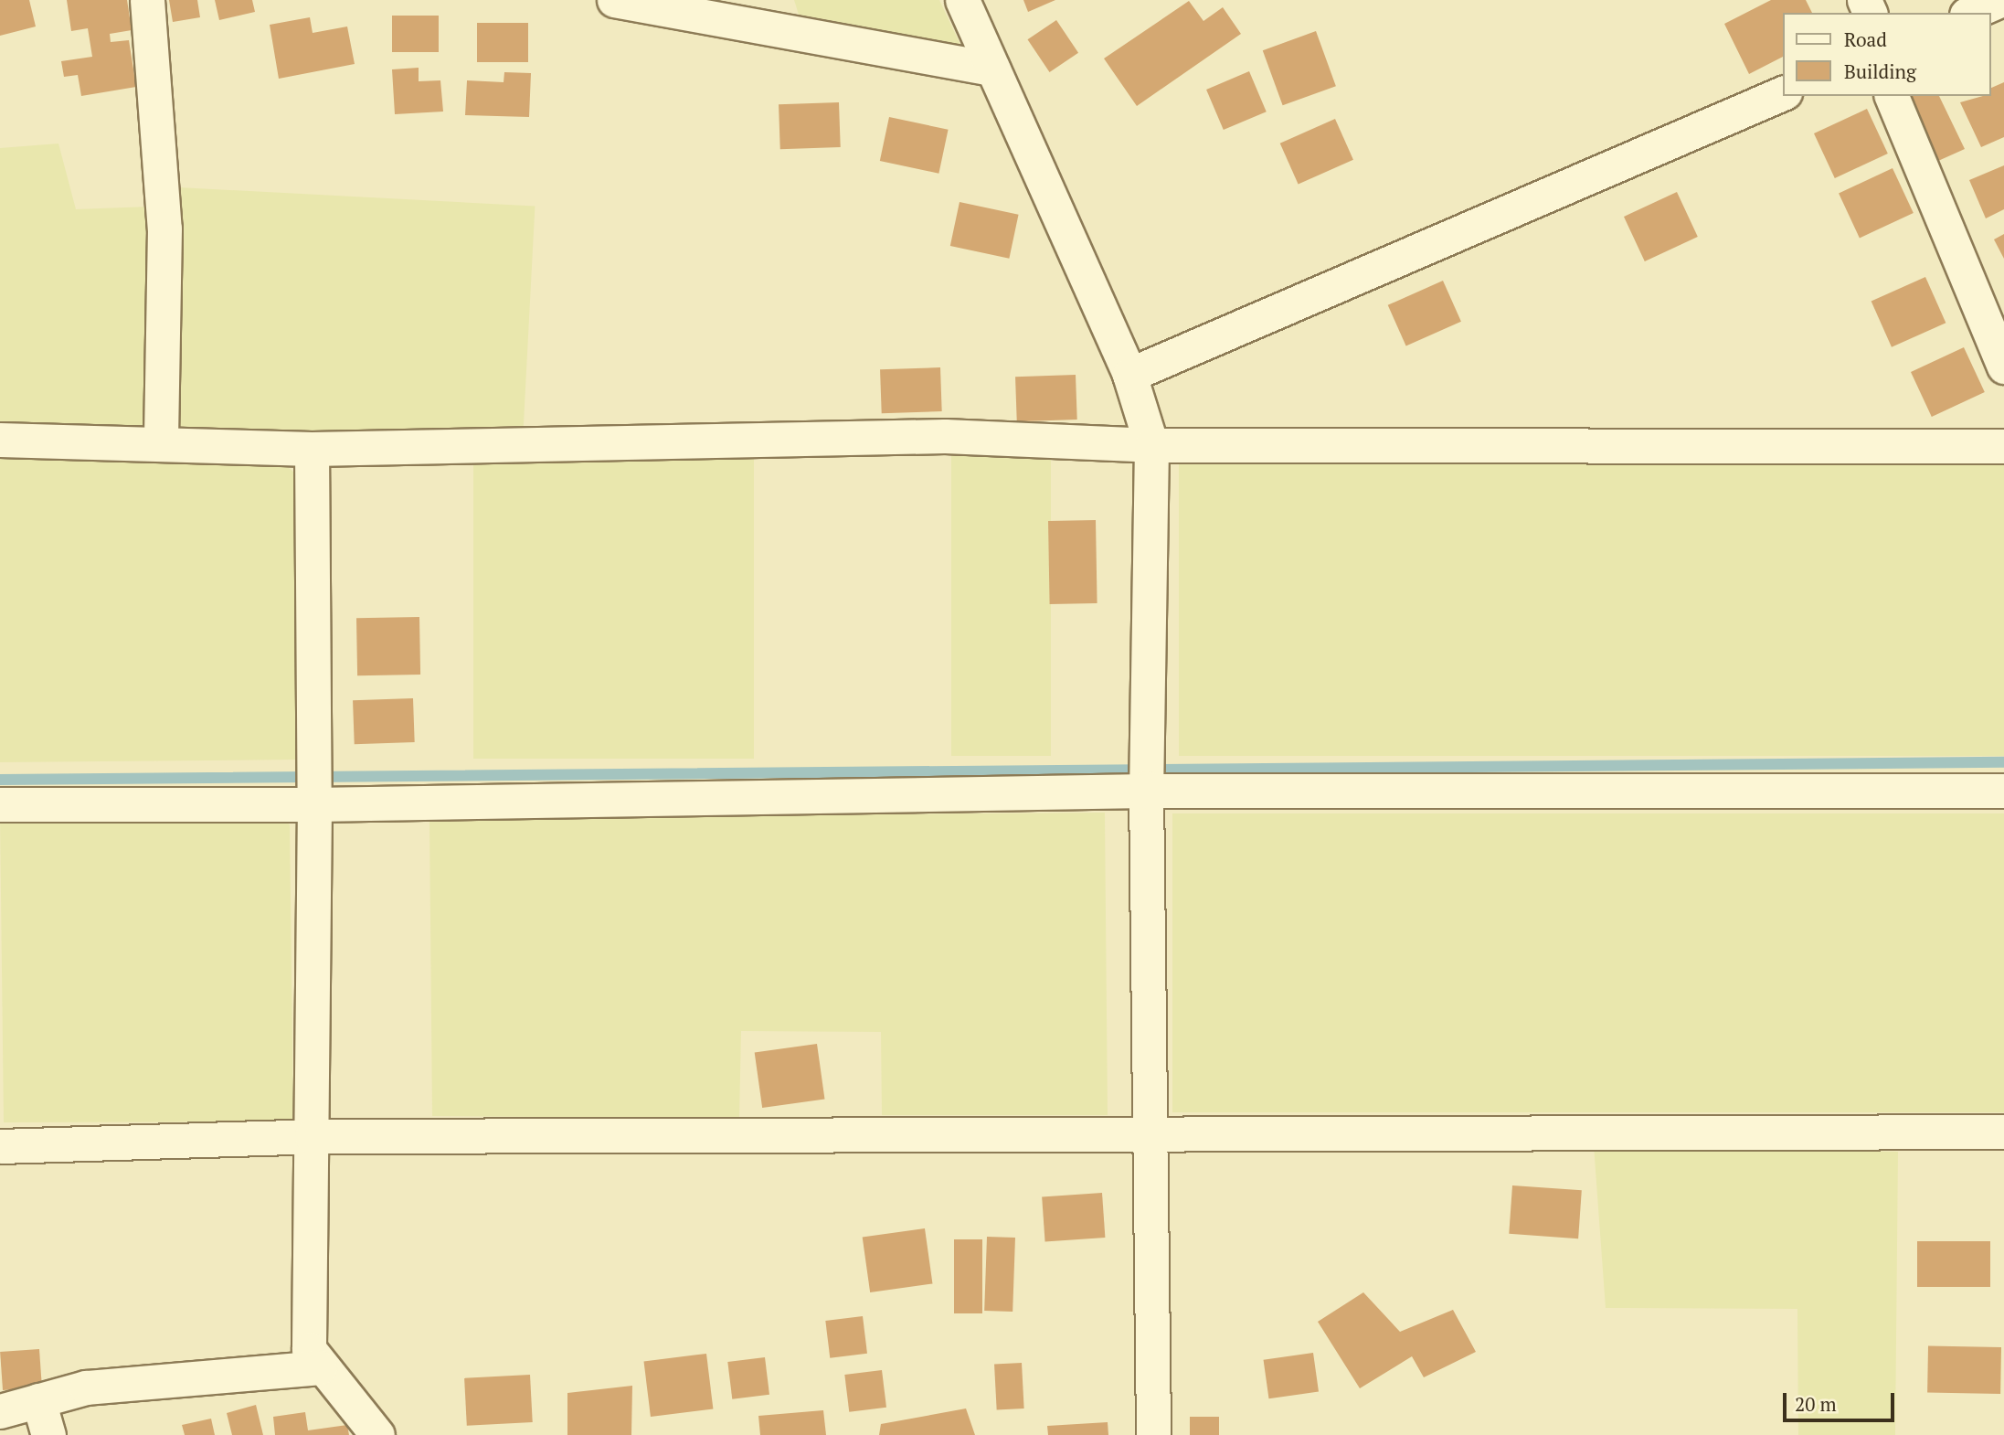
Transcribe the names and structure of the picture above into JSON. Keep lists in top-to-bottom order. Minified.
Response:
{"legend":["Road","Building"],"scale_bar":"20 m"}
